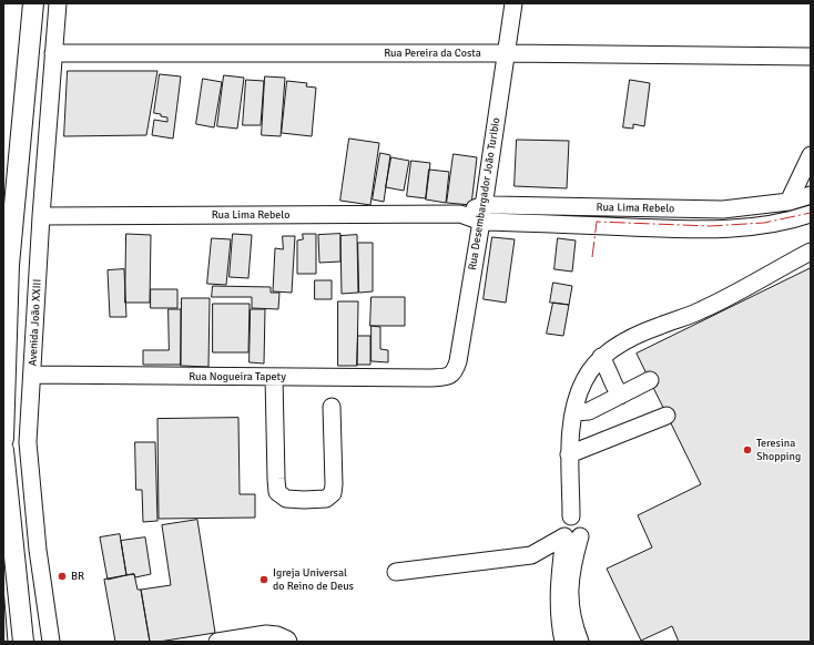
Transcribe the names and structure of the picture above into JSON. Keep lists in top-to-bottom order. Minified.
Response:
{"streets":{"street":["Rua Pereira da Costa","Rua Desembargador João Turibio","Rua Lima Rebelo","Avenida João XXIII","Rua Nogueira Tapety"]},"crossings":[["Rua Pereira da Costa","Rua Desembargador João Turibio"],["Rua Pereira da Costa","Avenida João XXIII"],["Rua Desembargador João Turibio","Rua Lima Rebelo"],["Rua Desembargador João Turibio","Rua Nogueira Tapety"],["Rua Lima Rebelo","Avenida João XXIII"],["Avenida João XXIII","Rua Nogueira Tapety"]],"places":["Teresina Shopping","BR","Igreja Universal do Reino de Deus"]}
